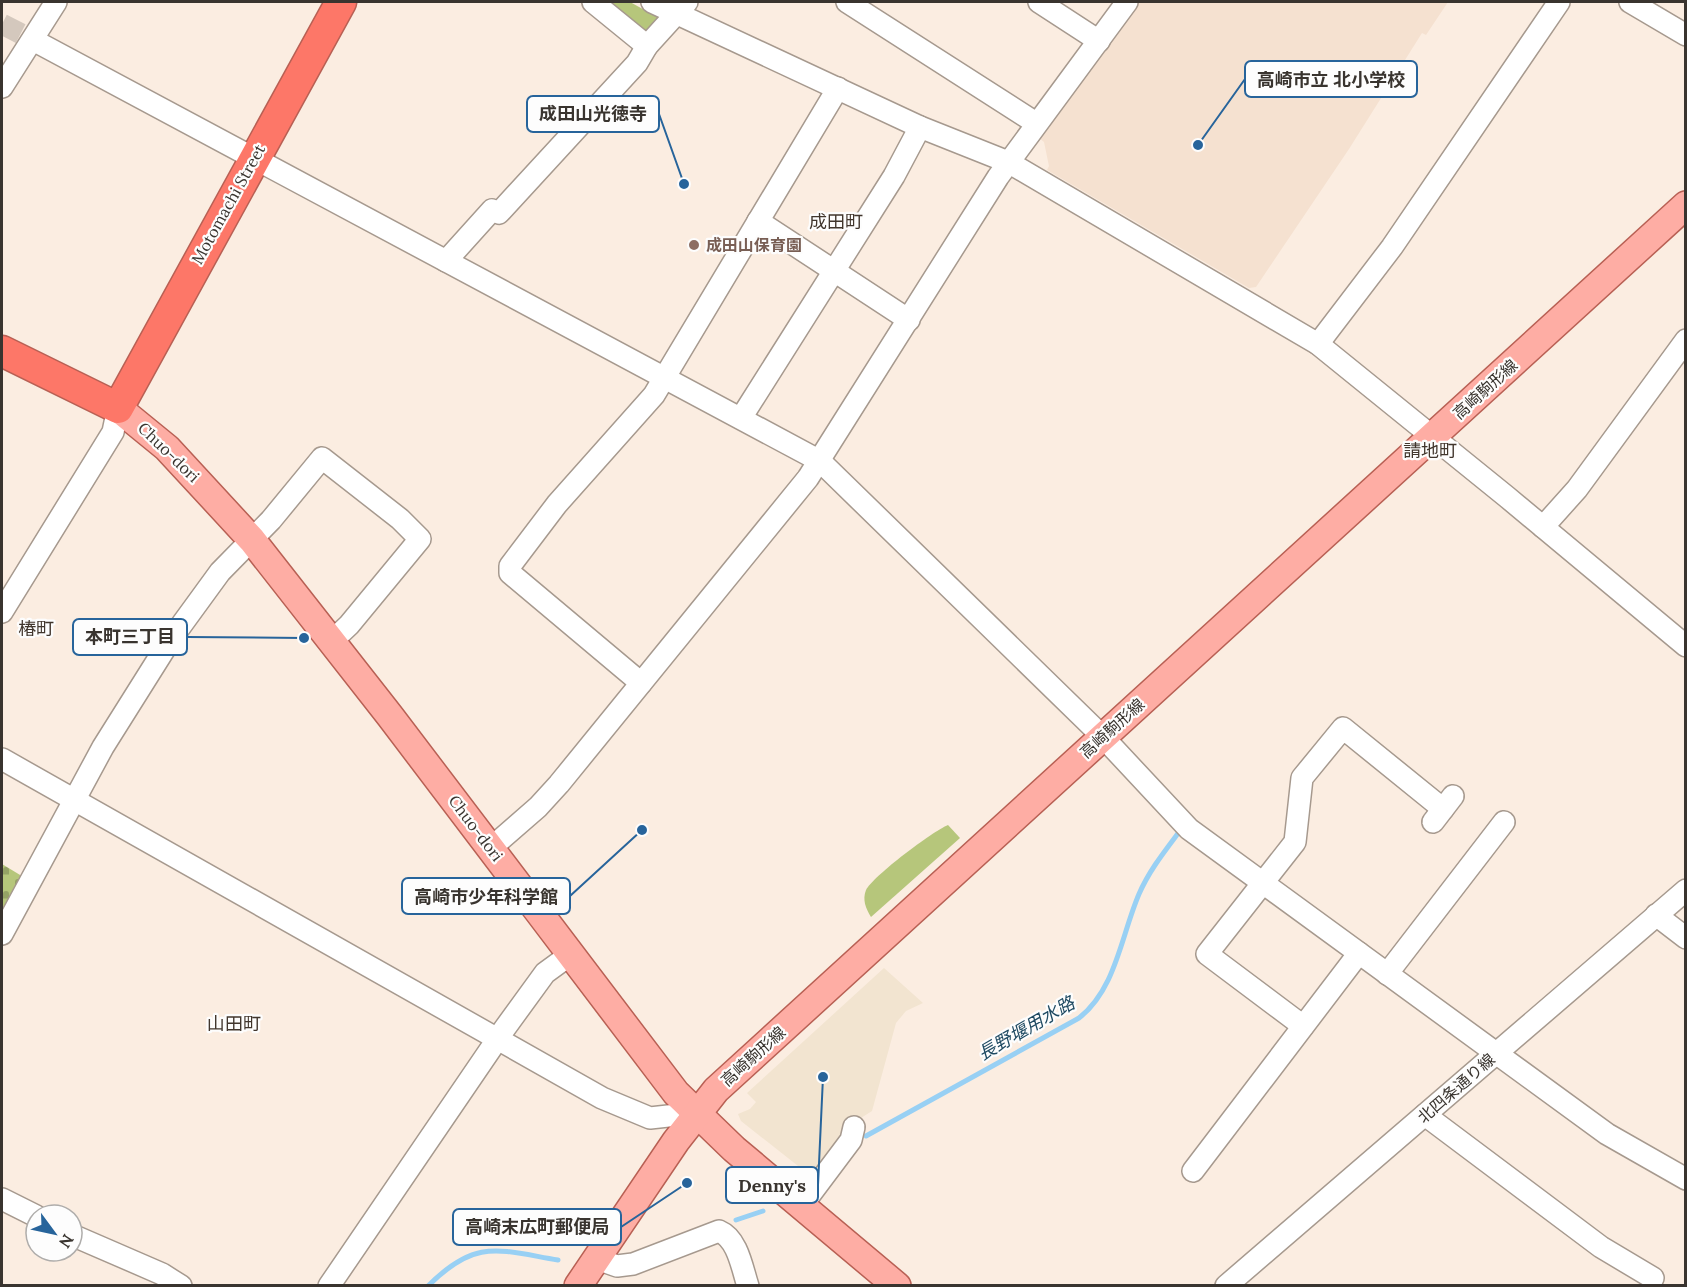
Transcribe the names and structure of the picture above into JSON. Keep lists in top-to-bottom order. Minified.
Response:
{"streets":{"highway":["Motomachi Street"],"main road":["高崎駒形線","Chuo-dori"],"street":["北四条通り線"]},"crossings":[["Motomachi Street","Chuo-dori"],["高崎駒形線","Chuo-dori"]],"districts":["成田町","請地町","椿町","山田町"],"water":["長野堰用水路"],"places":["高崎市立 北小学校","成田山光徳寺","成田山保育園","本町三丁目","高崎市少年科学館","Denny's","高崎末広町郵便局"],"north":"bottom right"}
